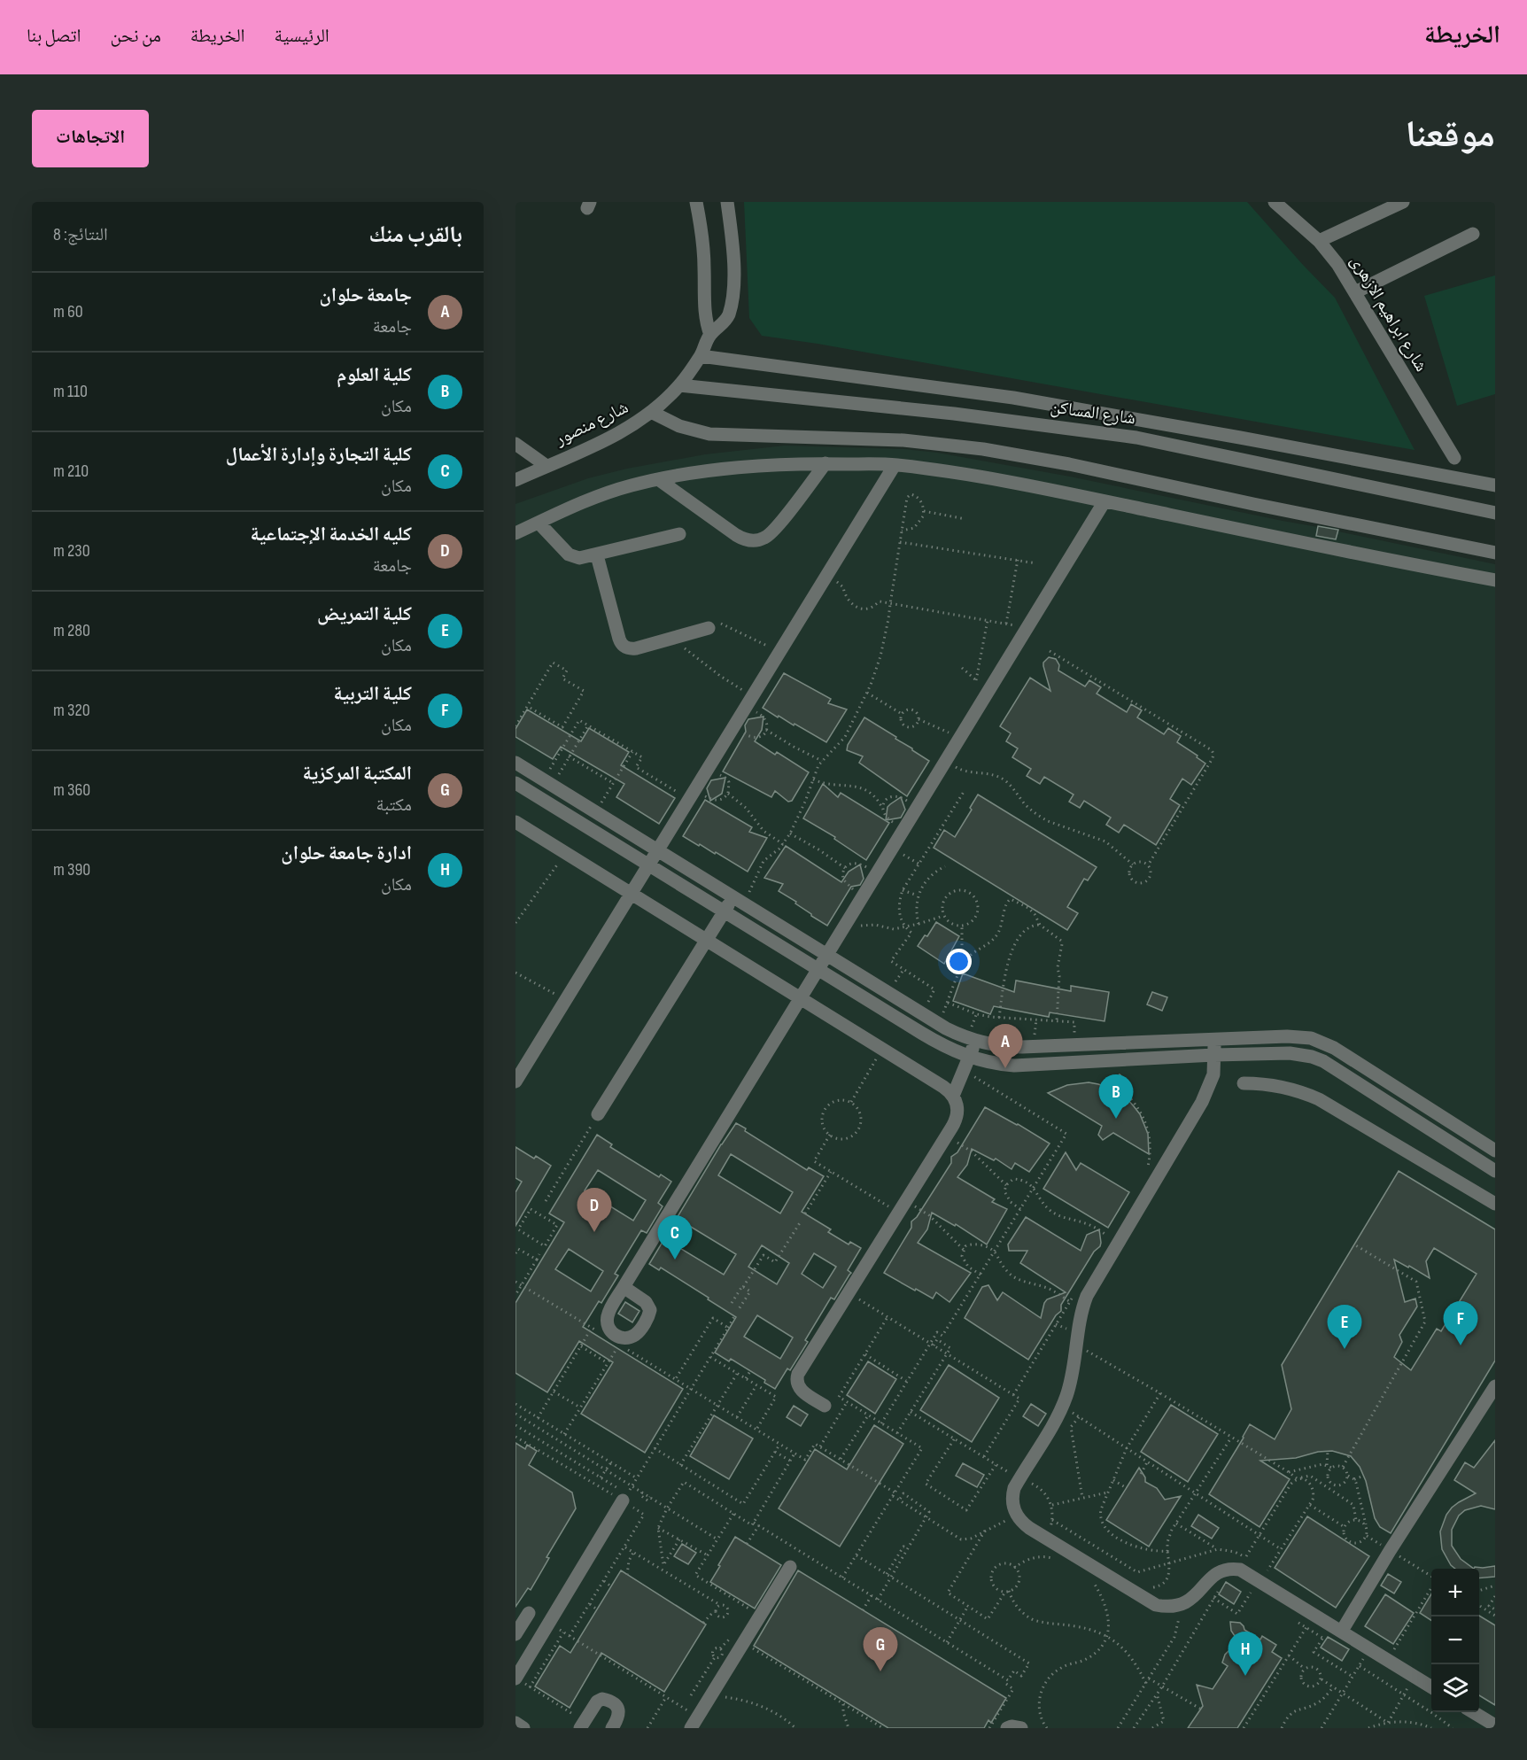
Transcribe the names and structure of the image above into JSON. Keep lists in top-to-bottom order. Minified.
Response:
{"streets":{"street":["شارع ابراهيم الازهرى","شارع المساكن","شارع منصور"]},"crossings":[["شارع المساكن","شارع منصور"]],"page":{"header":"الخريطة","nav":["الرئيسية","الخريطة","من نحن","اتصل بنا"],"title":"موقعنا","buttons":"الاتجاهات","heading":["بالقرب منك","النتائج: 8"],"list":[{"mark":"A","name":"جامعة حلوان","note":"جامعة","value":"60 m"},{"mark":"B","name":"كلية العلوم","note":"مكان","value":"110 m"},{"mark":"C","name":"كلية التجارة وإدارة الأعمال","note":"مكان","value":"210 m"},{"mark":"D","name":"كليه الخدمة الإجتماعية","note":"جامعة","value":"230 m"},{"mark":"E","name":"كلية التمريض","note":"مكان","value":"280 m"},{"mark":"F","name":"كلية التربية","note":"مكان","value":"320 m"},{"mark":"G","name":"المكتبة المركزية","note":"مكتبة","value":"360 m"},{"mark":"H","name":"ادارة جامعة حلوان","note":"مكان","value":"390 m"}],"pins":["A","B","D","C","F","E","G","H"],"map_buttons":["+","−"]}}
